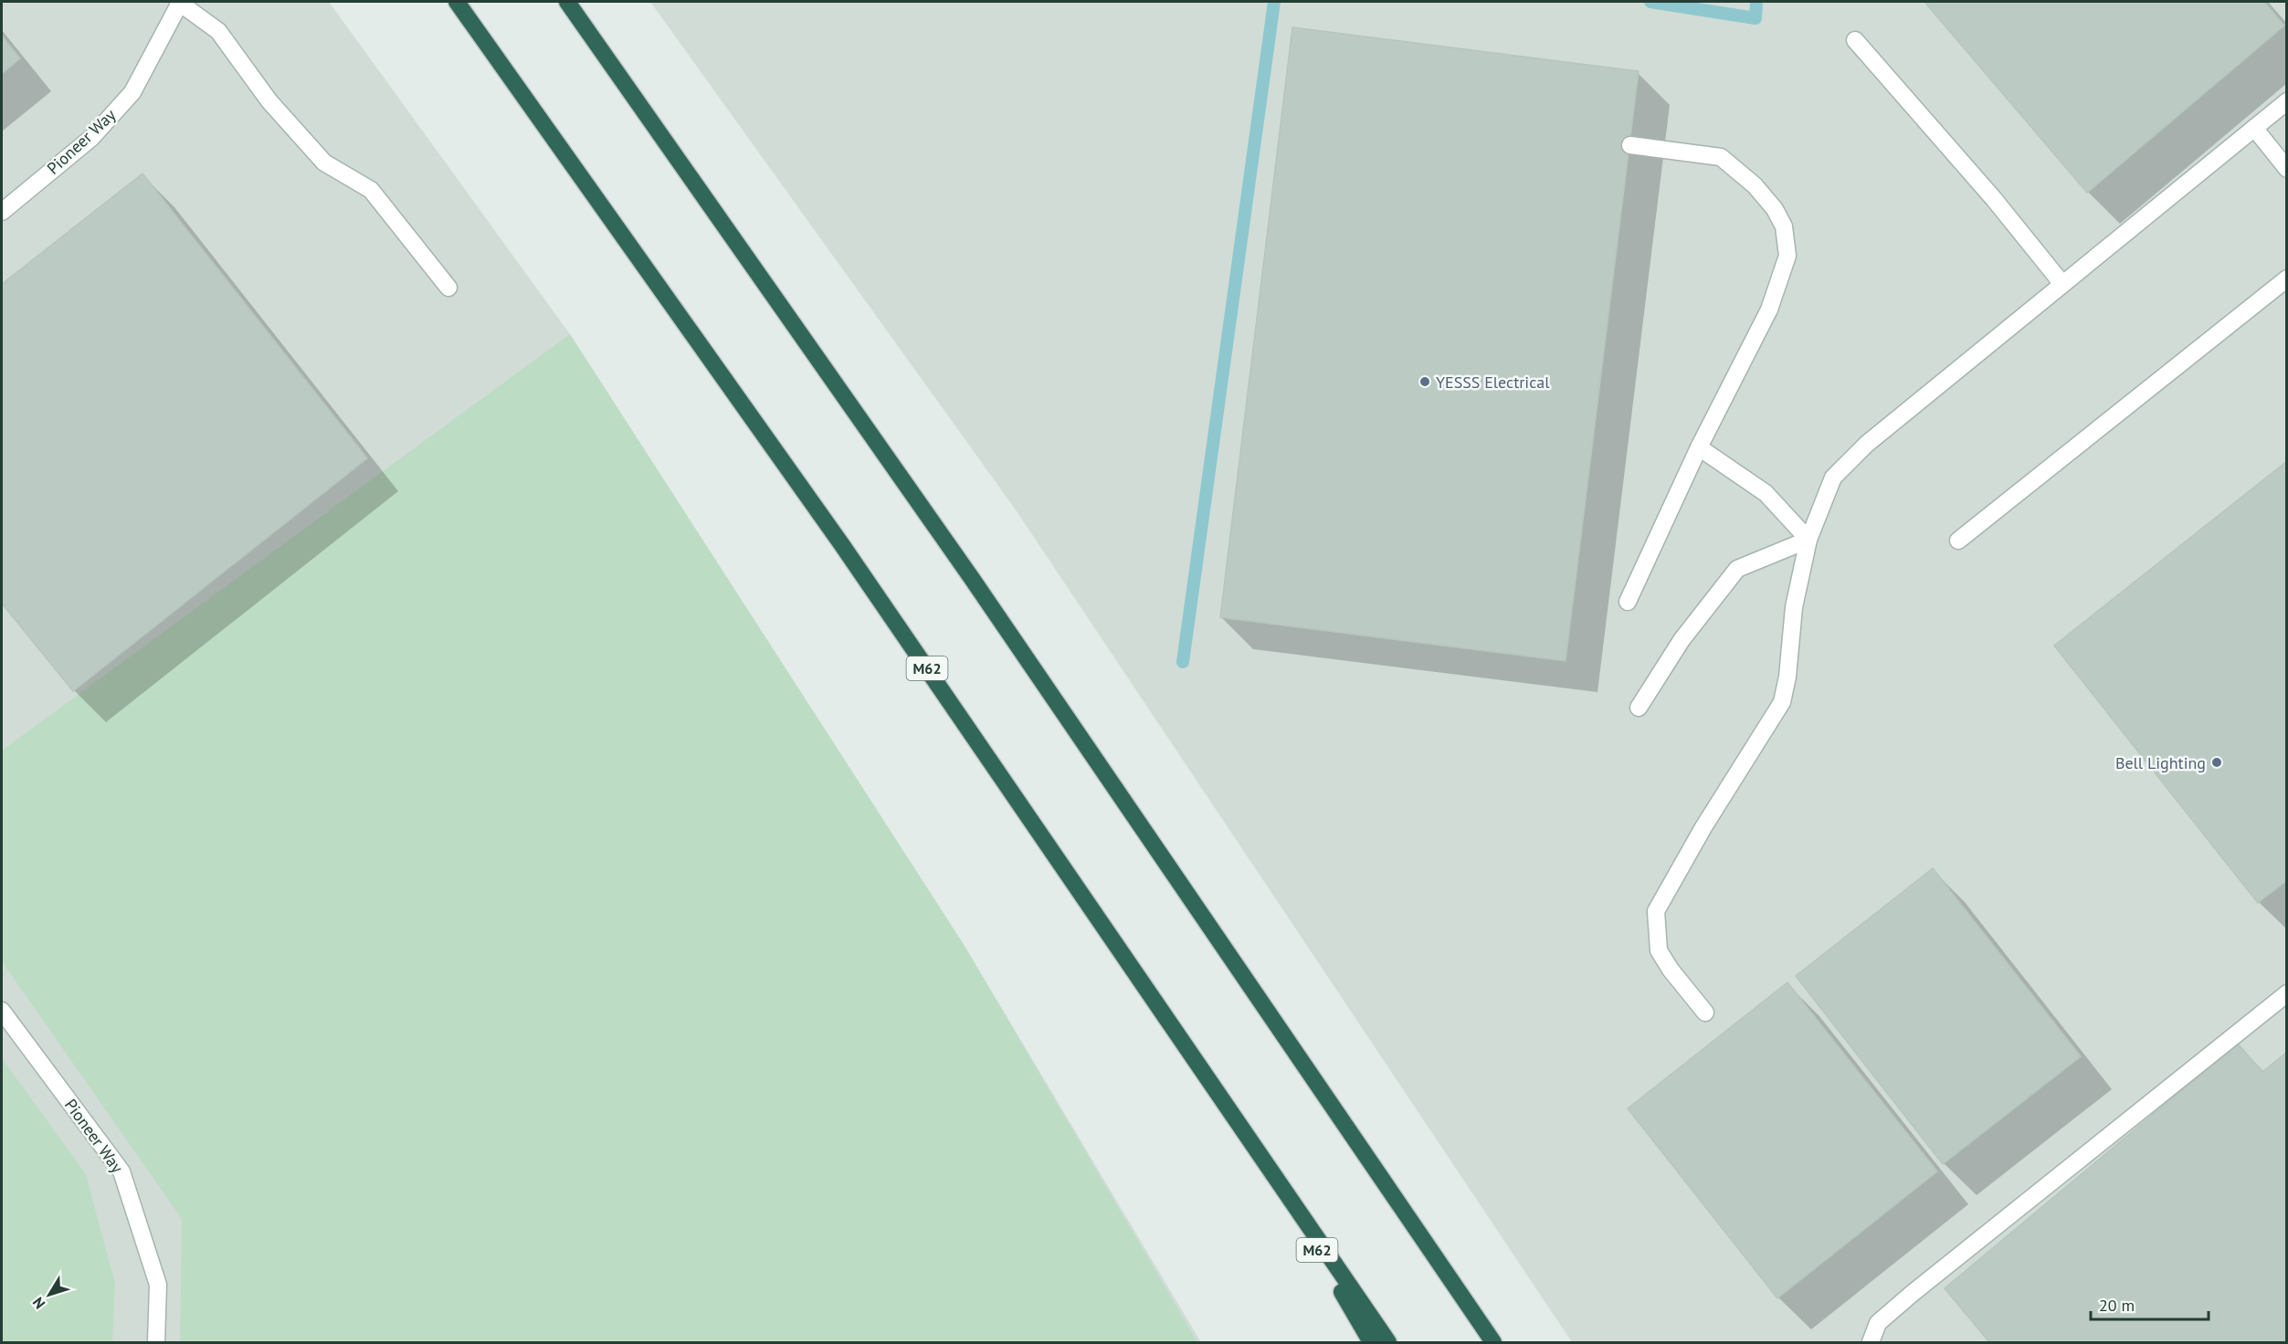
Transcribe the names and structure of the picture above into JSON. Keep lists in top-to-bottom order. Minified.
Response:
{"streets":{"highway":["M62"],"street":["Pioneer Way"]},"places":["YESSS Electrical","Bell Lighting"],"scale_bar":"20 m","north":"bottom left"}
